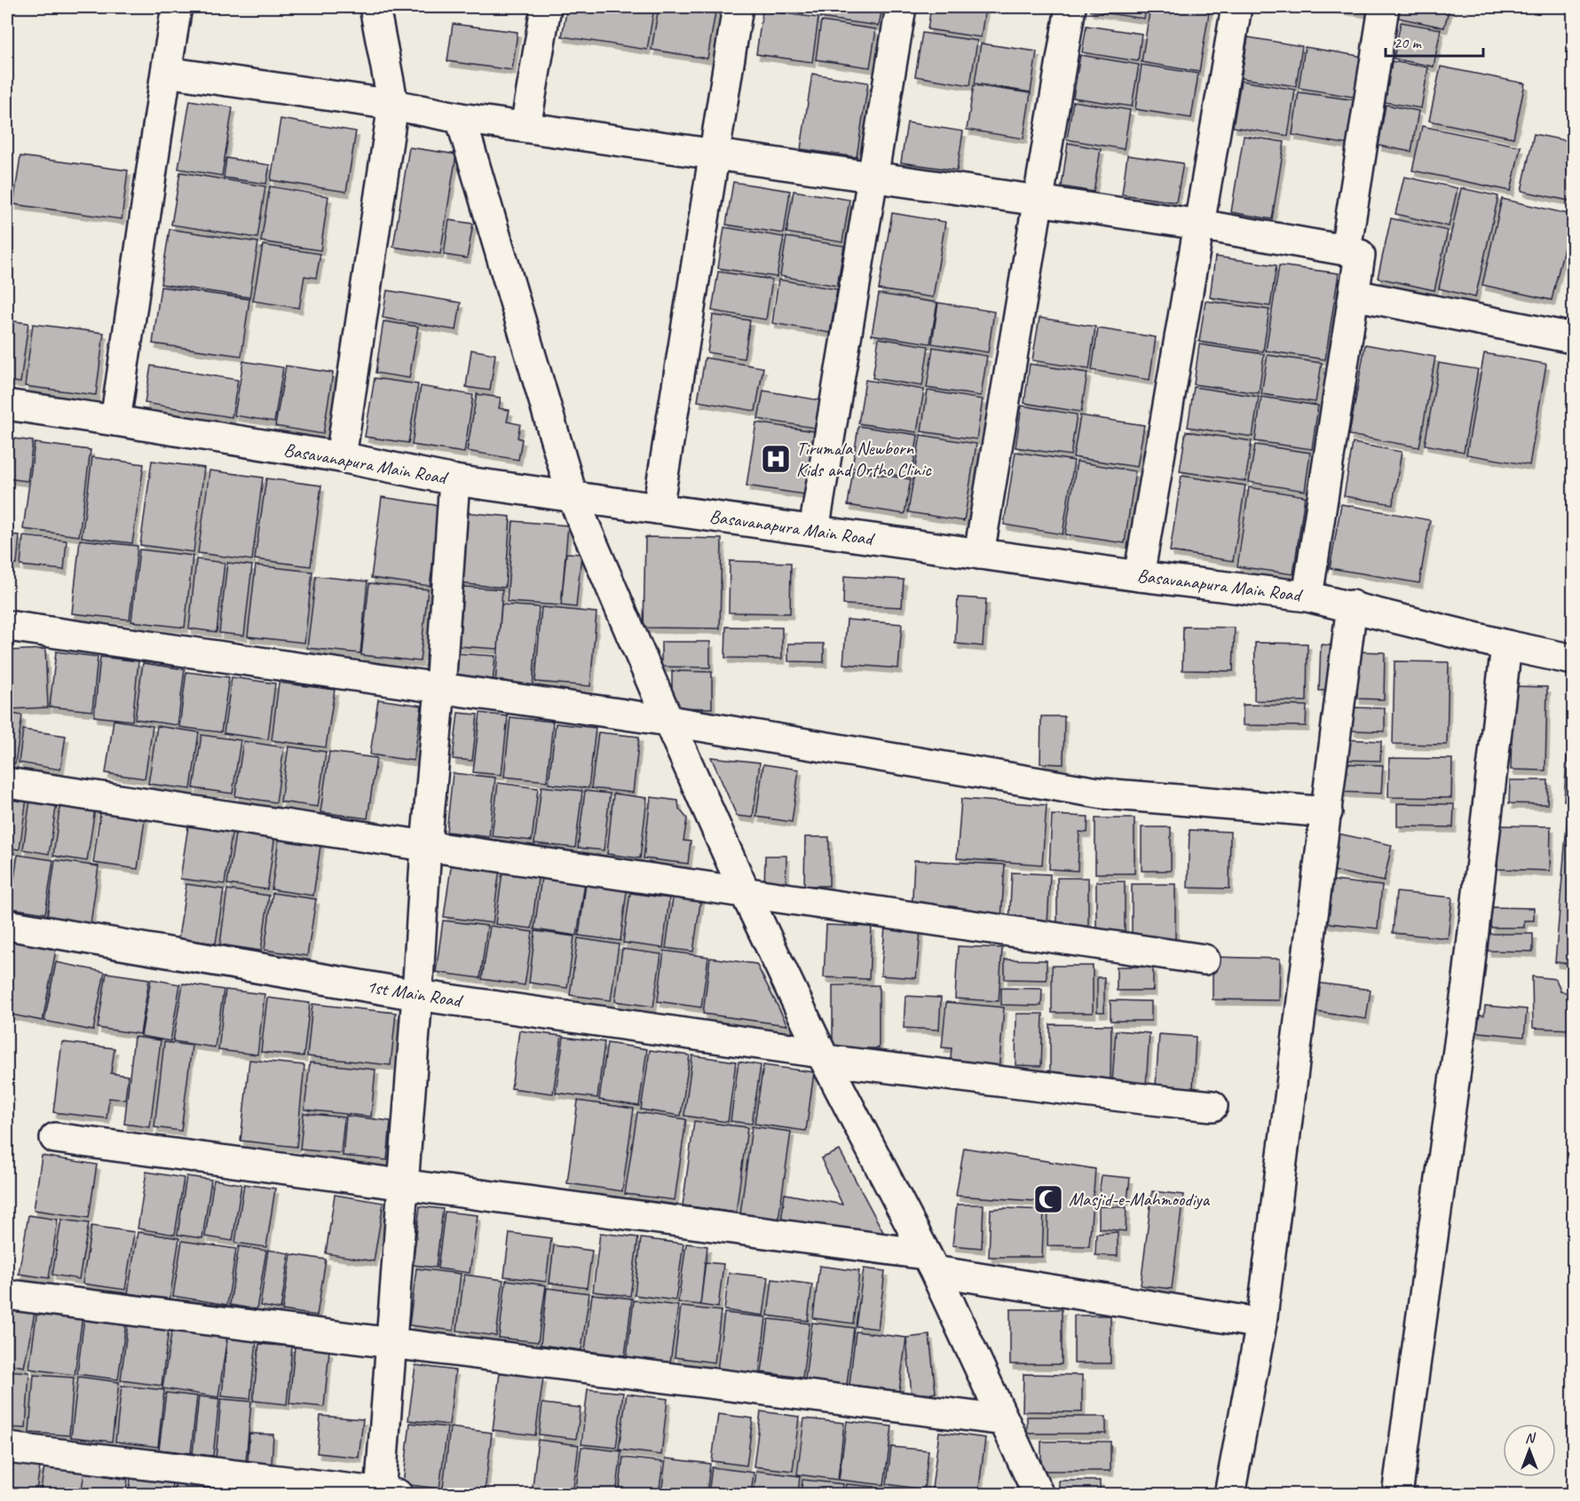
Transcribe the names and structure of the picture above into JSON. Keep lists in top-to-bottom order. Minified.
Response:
{"streets":{"street":["Basavanapura Main Road","1st Main Road"]},"places":{"hospital":["Tirumala Newborn Kids and Ortho Clinic"],"mosque":["Masjid-e-Mahmoodiya"]},"scale_bar":"20 m","north":"top"}
